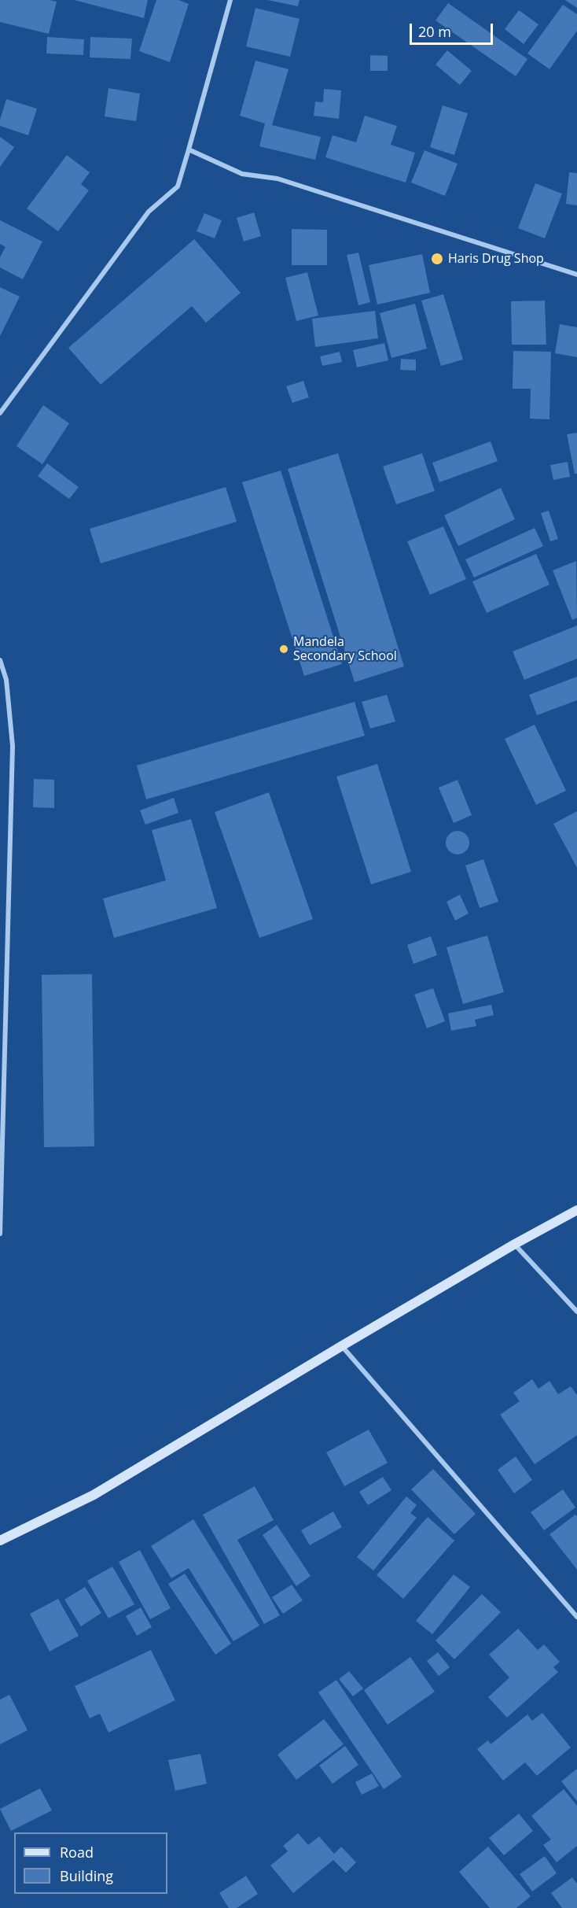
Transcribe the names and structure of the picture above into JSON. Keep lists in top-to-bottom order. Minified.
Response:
{"places":["Haris Drug Shop","Mandela Secondary School"],"legend":["Road","Building"],"scale_bar":"20 m"}
